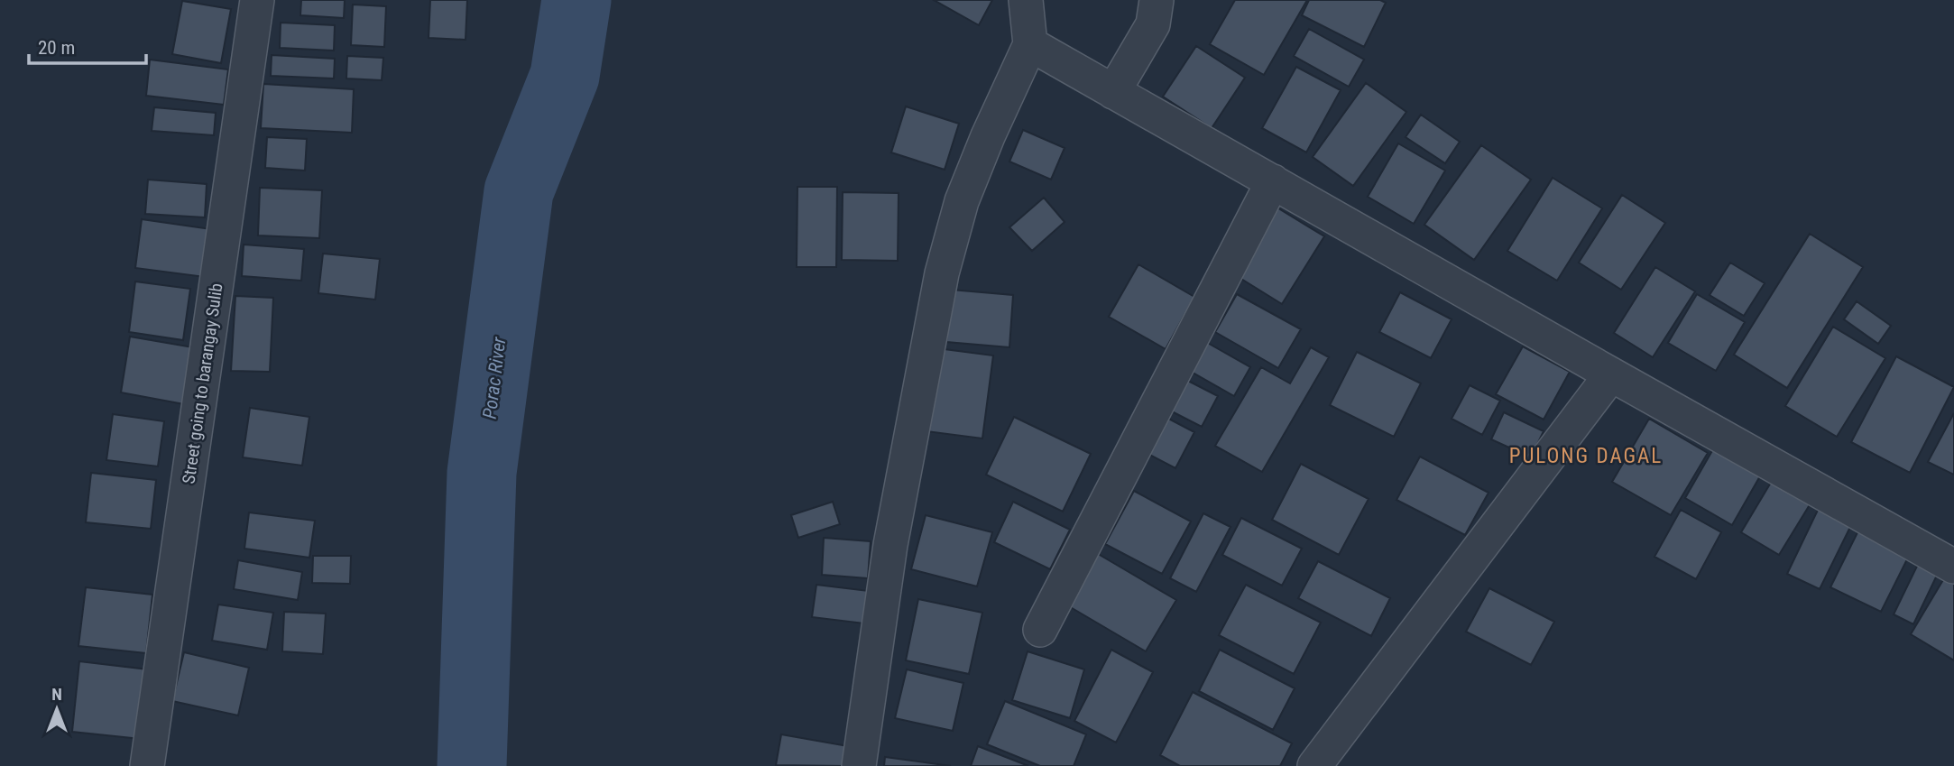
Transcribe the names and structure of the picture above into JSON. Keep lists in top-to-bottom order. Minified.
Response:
{"streets":{"street":["Street going to barangay Sulib"]},"districts":["PULONG DAGAL"],"water":["Porac River"],"scale_bar":"20 m","north":"top"}
